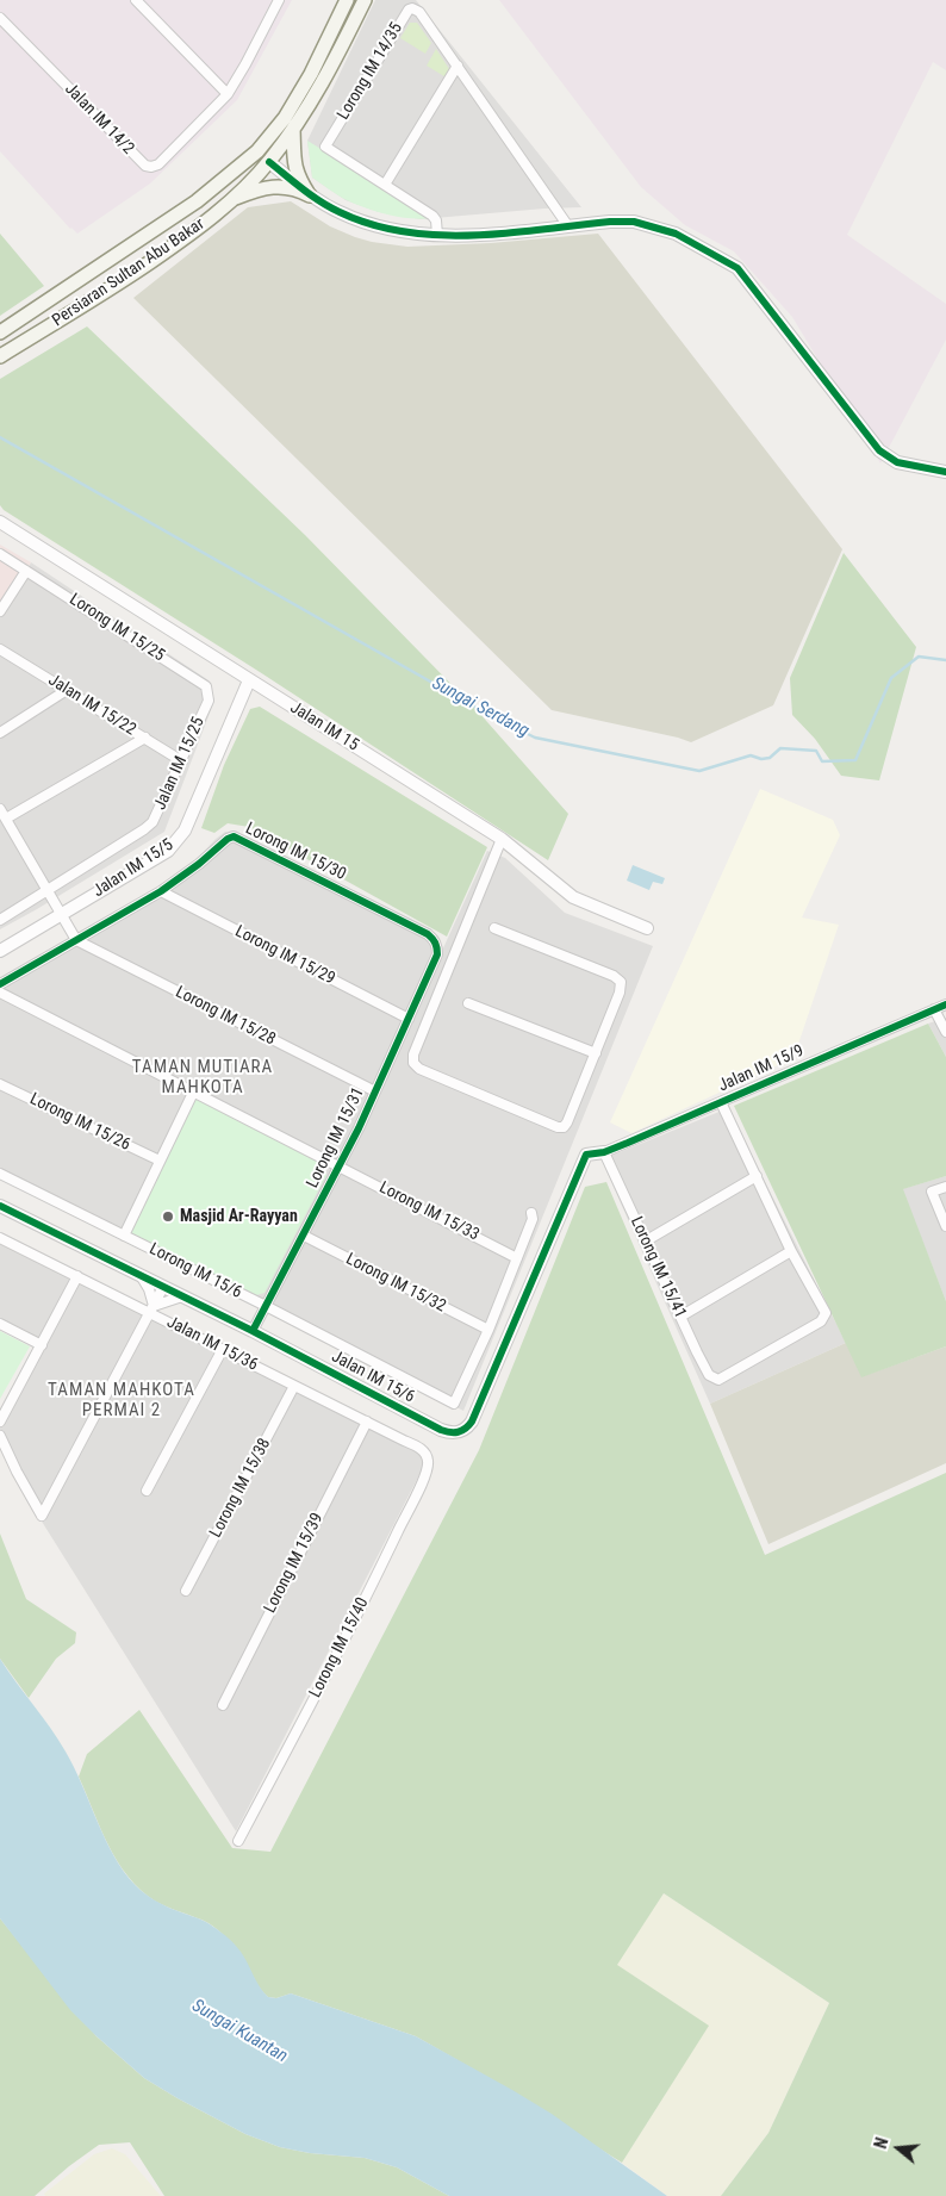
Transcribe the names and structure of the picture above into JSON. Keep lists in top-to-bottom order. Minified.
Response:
{"streets":{"main road":["Persiaran Sultan Abu Bakar"],"street":["Lorong IM 14/35","Jalan IM 14/2","Lorong IM 15/25","Jalan IM 15/22","Jalan IM 15","Jalan IM 15/25","Lorong IM 15/30","Jalan IM 15/5","Lorong IM 15/29","Lorong IM 15/28","Jalan IM 15/9","Lorong IM 15/26","Lorong IM 15/31","Lorong IM 15/33","Lorong IM 15/41","Lorong IM 15/6","Lorong IM 15/32","Jalan IM 15/36","Jalan IM 15/6","Lorong IM 15/38","Lorong IM 15/39","Lorong IM 15/40"]},"crossings":[["Lorong IM 15/25","Jalan IM 15/25"],["Jalan IM 15/22","Jalan IM 15/25"],["Jalan IM 15","Jalan IM 15/5"],["Lorong IM 15/30","Lorong IM 15/29"],["Lorong IM 15/30","Lorong IM 15/28"],["Lorong IM 15/30","Lorong IM 15/31"],["Lorong IM 15/29","Lorong IM 15/31"],["Lorong IM 15/28","Lorong IM 15/31"],["Jalan IM 15/9","Lorong IM 15/41"],["Jalan IM 15/9","Jalan IM 15/6"],["Lorong IM 15/31","Lorong IM 15/33"],["Lorong IM 15/31","Lorong IM 15/6"],["Lorong IM 15/31","Lorong IM 15/32"],["Lorong IM 15/31","Jalan IM 15/6"],["Lorong IM 15/6","Lorong IM 15/32"],["Jalan IM 15/36","Lorong IM 15/38"],["Jalan IM 15/36","Lorong IM 15/39"],["Jalan IM 15/36","Lorong IM 15/40"]],"districts":["TAMAN MUTIARA MAHKOTA","TAMAN MAHKOTA PERMAI 2"],"water":["Sungai Serdang","Sungai Kuantan"],"places":["Masjid Ar-Rayyan"],"north":"left"}
